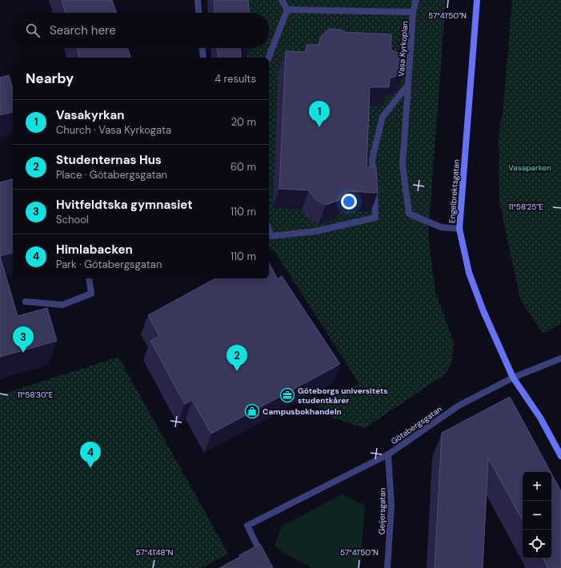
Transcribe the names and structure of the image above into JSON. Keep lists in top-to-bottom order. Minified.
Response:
{"streets":{"street":["Vasa Kyrkoplan","Engelbrektsgatan","Götabergsgatan","Geijersgatan"]},"crossings":[["Engelbrektsgatan","Götabergsgatan"],["Götabergsgatan","Geijersgatan"]],"parks":["Vasaparken"],"places":{"office":["Göteborgs universitets studentkårer"],"shop":["Campusbokhandeln"]},"page":{"search":"Search here","heading":["Nearby","4 results"],"list":[{"mark":"1","name":"Vasakyrkan","note":"Church · Vasa Kyrkogata","value":"20 m"},{"mark":"2","name":"Studenternas Hus","note":"Place · Götabergsgatan","value":"60 m"},{"mark":"3","name":"Hvitfeldtska gymnasiet","note":"School","value":"110 m"},{"mark":"4","name":"Himlabacken","note":"Park · Götabergsgatan","value":"110 m"}],"pins":["1","3","2","4"],"map_buttons":["+","−"]},"coordinates":["57°41'50\"N","11°58'25\"E","11°58'30\"E","57°41'48\"N"]}
